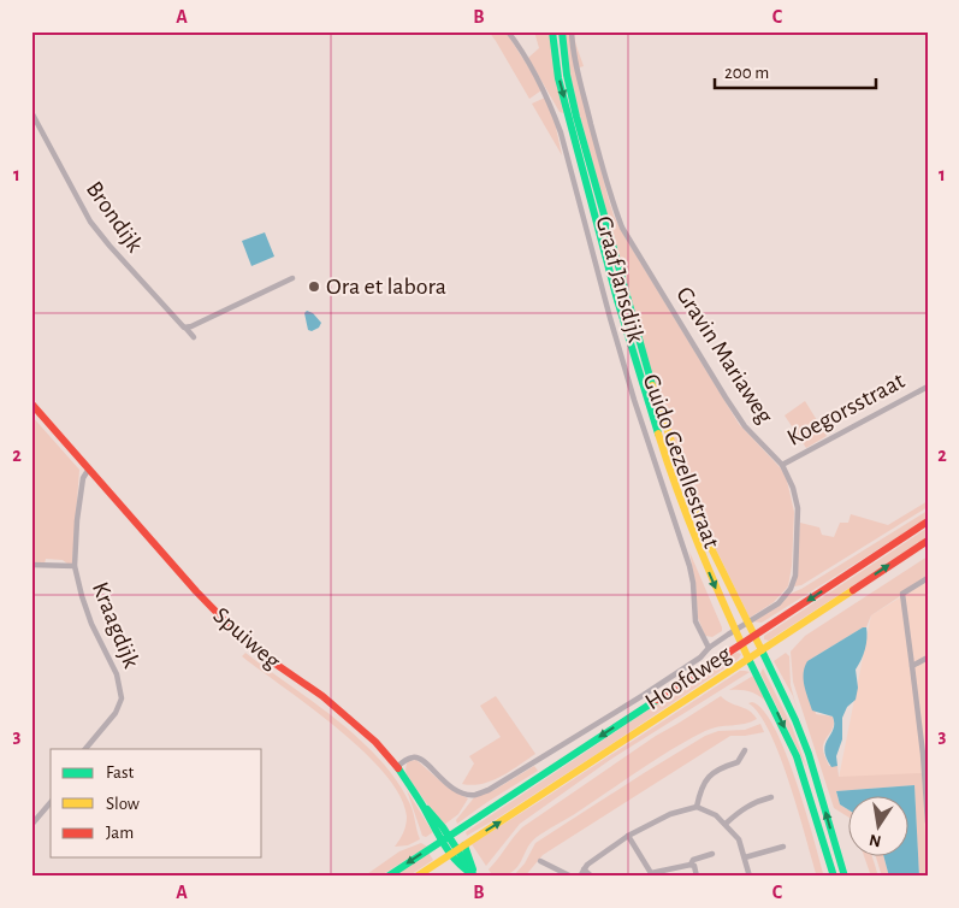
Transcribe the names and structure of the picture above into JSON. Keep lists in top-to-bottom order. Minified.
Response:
{"streets":{"main road":["Guido Gezellestraat","Spuiweg","Hoofdweg"],"street":["Brondijk","Graaf Jansdijk","Gravin Mariaweg","Koegorsstraat","Kraagdijk"]},"crossings":[["Graaf Jansdijk","Gravin Mariaweg"],["Gravin Mariaweg","Koegorsstraat"],["Gravin Mariaweg","Guido Gezellestraat"],["Gravin Mariaweg","Spuiweg"],["Guido Gezellestraat","Hoofdweg"],["Kraagdijk","Spuiweg"],["Spuiweg","Hoofdweg"]],"places":["Ora et labora"],"legend":["Fast","Slow","Jam"],"scale_bar":"200 m","north":"bottom","grid":{"columns":["A","B","C"],"rows":["1","2","3"]}}
